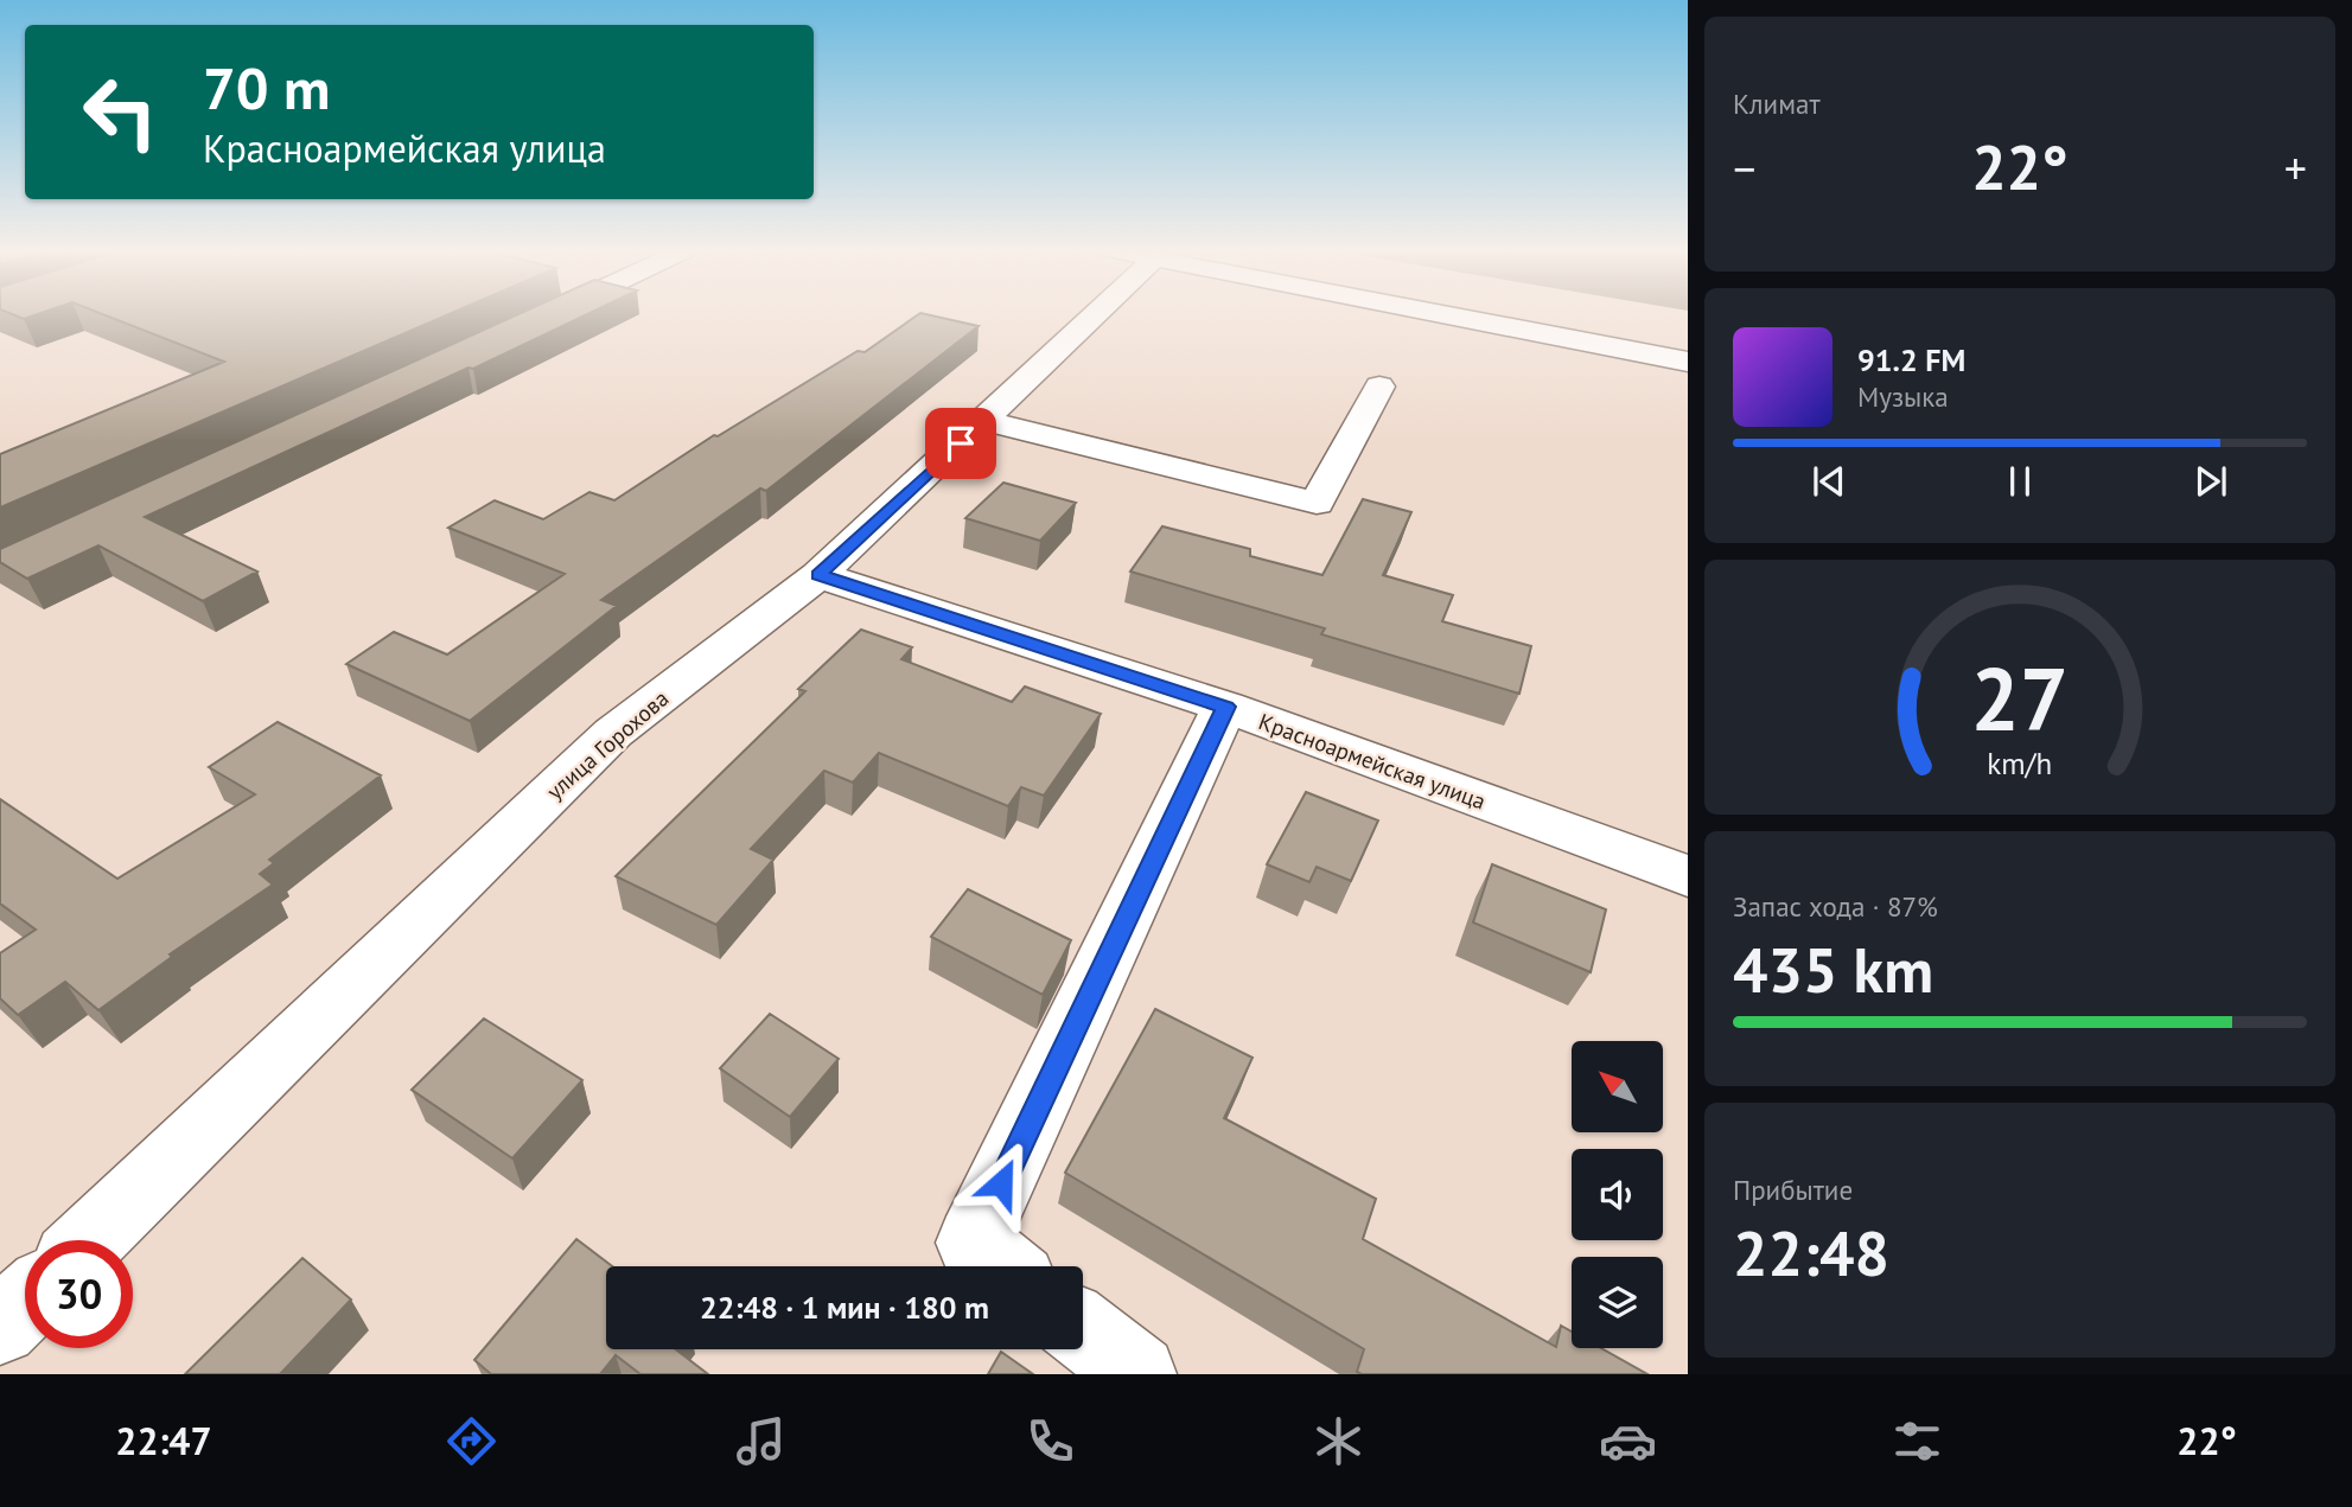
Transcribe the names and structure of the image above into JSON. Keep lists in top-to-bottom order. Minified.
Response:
{"streets":{"street":["улица Горохова","Красноармейская улица"]},"crossings":[["улица Горохова","Красноармейская улица"]],"north":"top left","page":{"tile":["Климат",["Запас хода · 87%","435 km"],["Прибытие","22:48"]],"turn":["70 m","Красноармейская улица"],"heat":["−","22°","+"],"song":["91.2 FM","Музыка"],"limit":"30","trip":"22:48 · 1 мин · 180 m","tabs":["22:47","22°"],"gauge":["27","km/h"]}}
